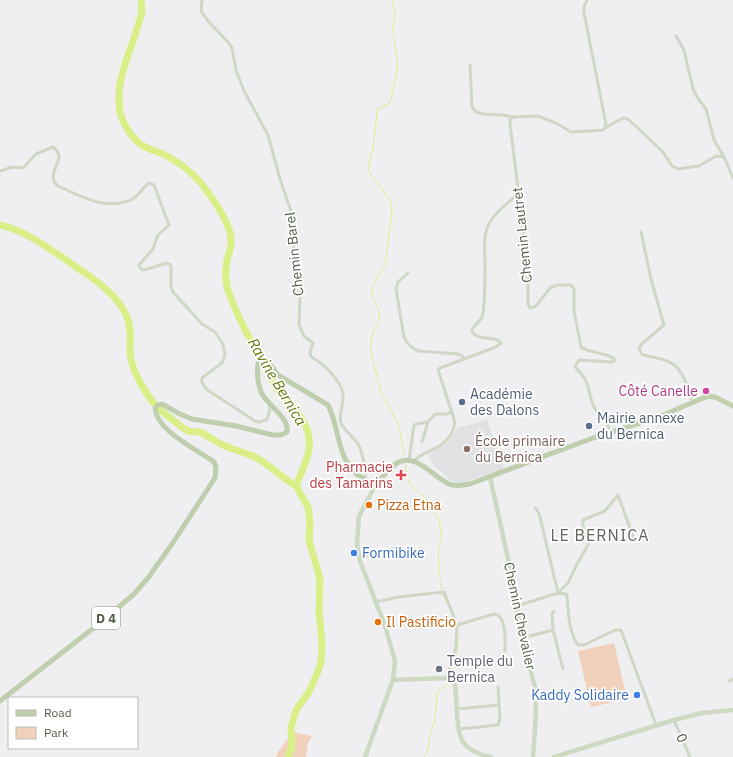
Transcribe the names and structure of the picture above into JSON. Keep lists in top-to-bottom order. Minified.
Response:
{"streets":{"main road":["D 4"],"street":["Chemin Lautret","Chemin Barel","Chemin Chevalier","0"]},"crossings":[["Chemin Barel","D 4"]],"districts":["LE BERNICA"],"water":["Ravine Bernica"],"places":{"other":["Côté Canelle","Académie des Dalons","Mairie annexe du Bernica","École primaire du Bernica","Pizza Etna","Formibike","Il Pastificio","Temple du Bernica","Kaddy Solidaire"],"health":["Pharmacie des Tamarins"]},"legend":["Road","Park"]}
